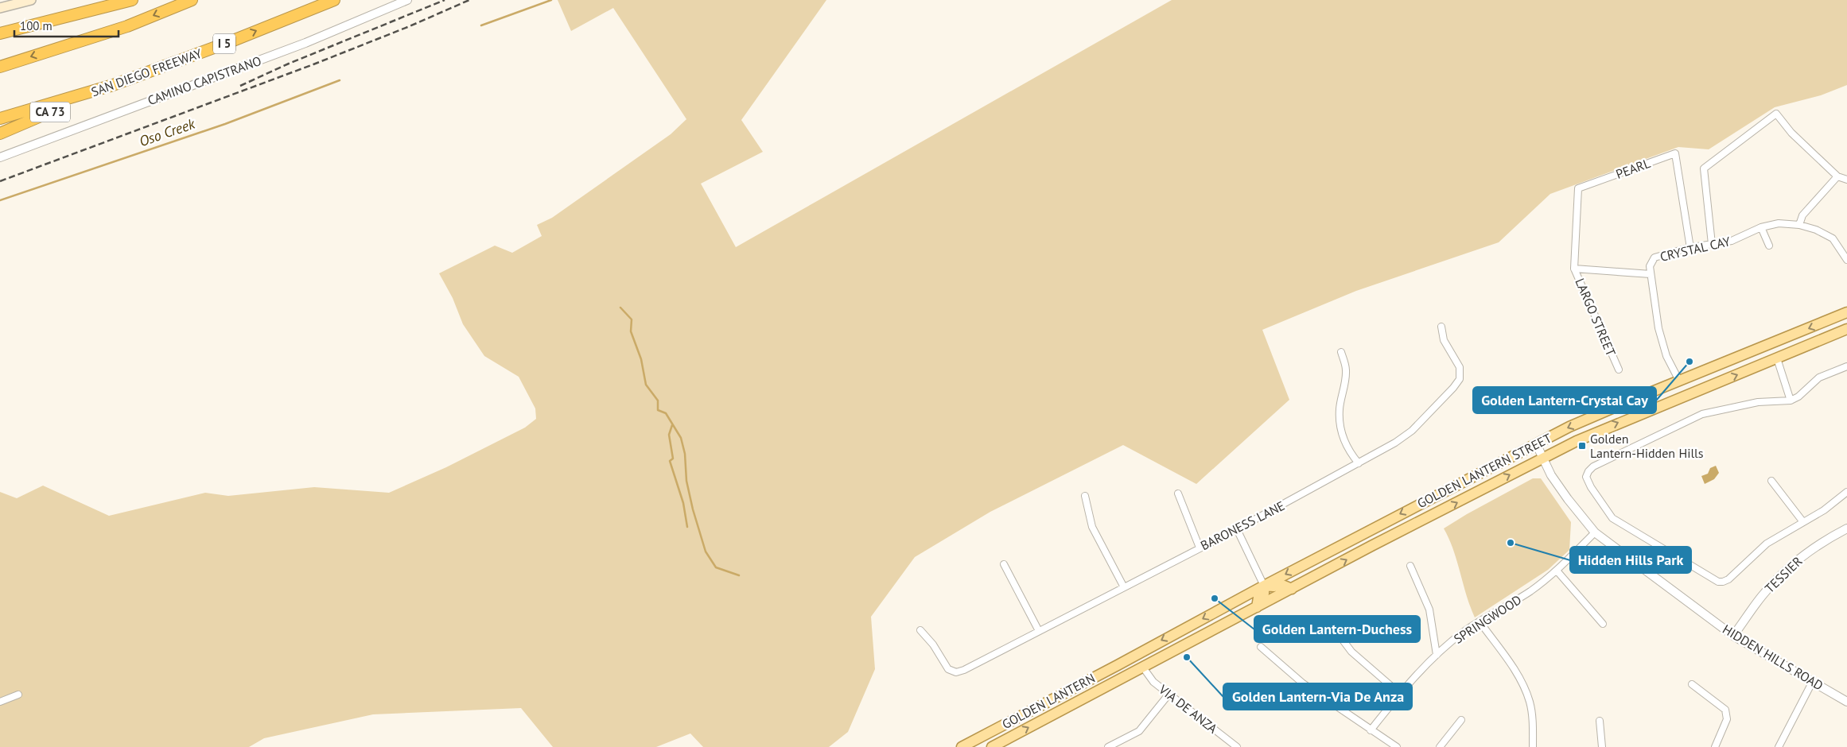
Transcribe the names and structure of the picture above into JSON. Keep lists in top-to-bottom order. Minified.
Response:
{"streets":{"highway":["I 5","SAN DIEGO FREEWAY","CA 73"],"main road":["GOLDEN LANTERN STREET","GOLDEN LANTERN"],"street":["CAMINO CAPISTRANO","PEARL","CRYSTAL CAY","LARGO STREET","BARONESS LANE","TESSIER","SPRINGWOOD","HIDDEN HILLS ROAD","VIA DE ANZA"]},"crossings":[["SAN DIEGO FREEWAY","CA 73"],["PEARL","CRYSTAL CAY"],["PEARL","LARGO STREET"],["CRYSTAL CAY","LARGO STREET"],["CRYSTAL CAY","GOLDEN LANTERN STREET"],["GOLDEN LANTERN STREET","HIDDEN HILLS ROAD"],["GOLDEN LANTERN STREET","GOLDEN LANTERN"],["GOLDEN LANTERN STREET","VIA DE ANZA"],["TESSIER","HIDDEN HILLS ROAD"],["SPRINGWOOD","HIDDEN HILLS ROAD"],["GOLDEN LANTERN","VIA DE ANZA"]],"water":["Oso Creek"],"places":{"other":["Golden Lantern-Crystal Cay","Hidden Hills Park","Golden Lantern-Duchess","Golden Lantern-Via De Anza"],"transit":["Golden Lantern-Hidden Hills"]},"scale_bar":"100 m"}
